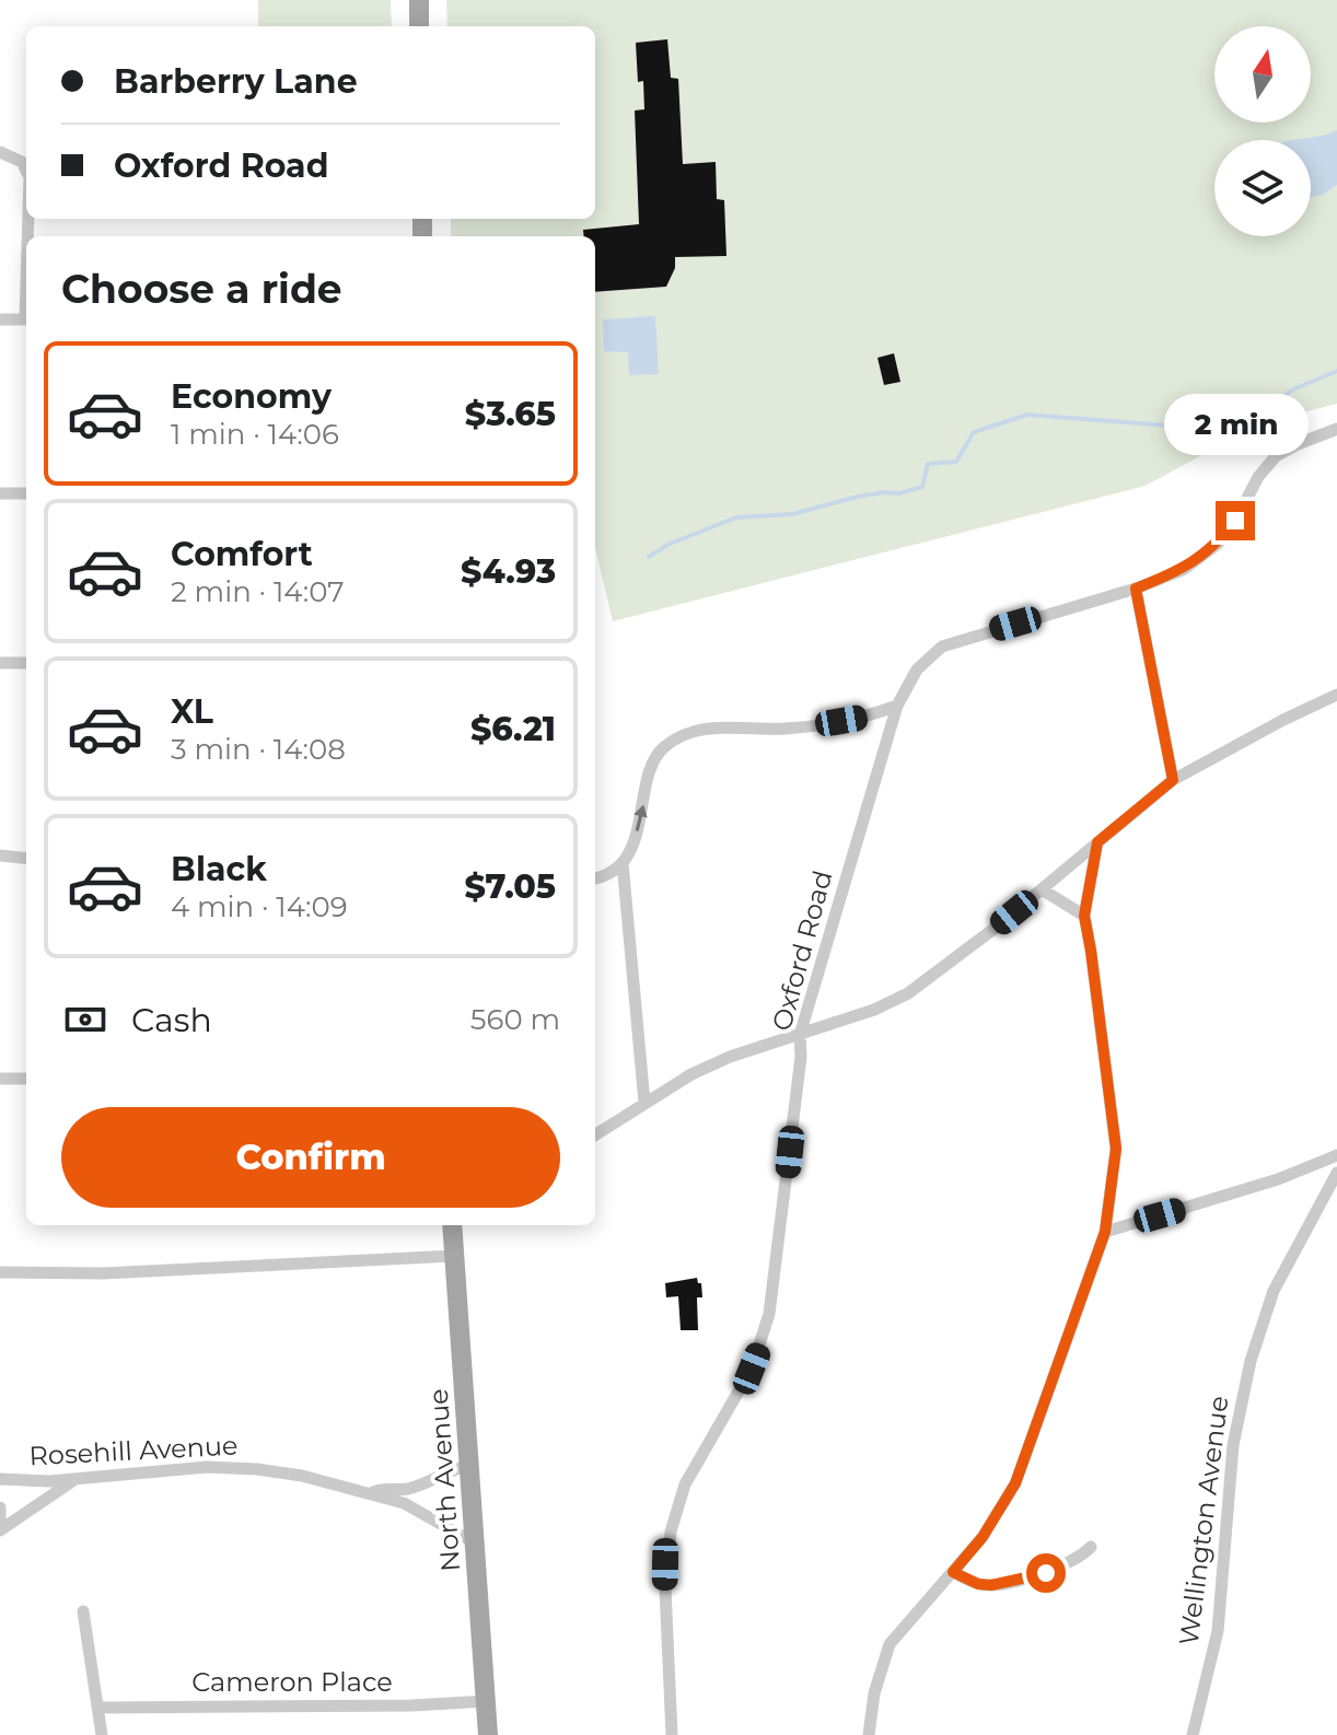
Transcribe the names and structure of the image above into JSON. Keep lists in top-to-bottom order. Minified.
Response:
{"streets":{"main road":["North Avenue"],"street":["Oxford Road","Rosehill Avenue","Wellington Avenue","Cameron Place"]},"crossings":[["Rosehill Avenue","North Avenue"],["North Avenue","Cameron Place"]],"north":"top","page":{"banner":["Barberry Lane","Oxford Road"],"heading":"Choose a ride","list":[{"name":"Economy","note":"1 min · 14:06","value":"$3.65"},{"name":"Comfort","note":"2 min · 14:07","value":"$4.93"},{"name":"XL","note":"3 min · 14:08","value":"$6.21"},{"name":"Black","note":"4 min · 14:09","value":"$7.05"}],"bubble":"2 min","pay":["Cash","560 m"],"buttons":"Confirm"}}
